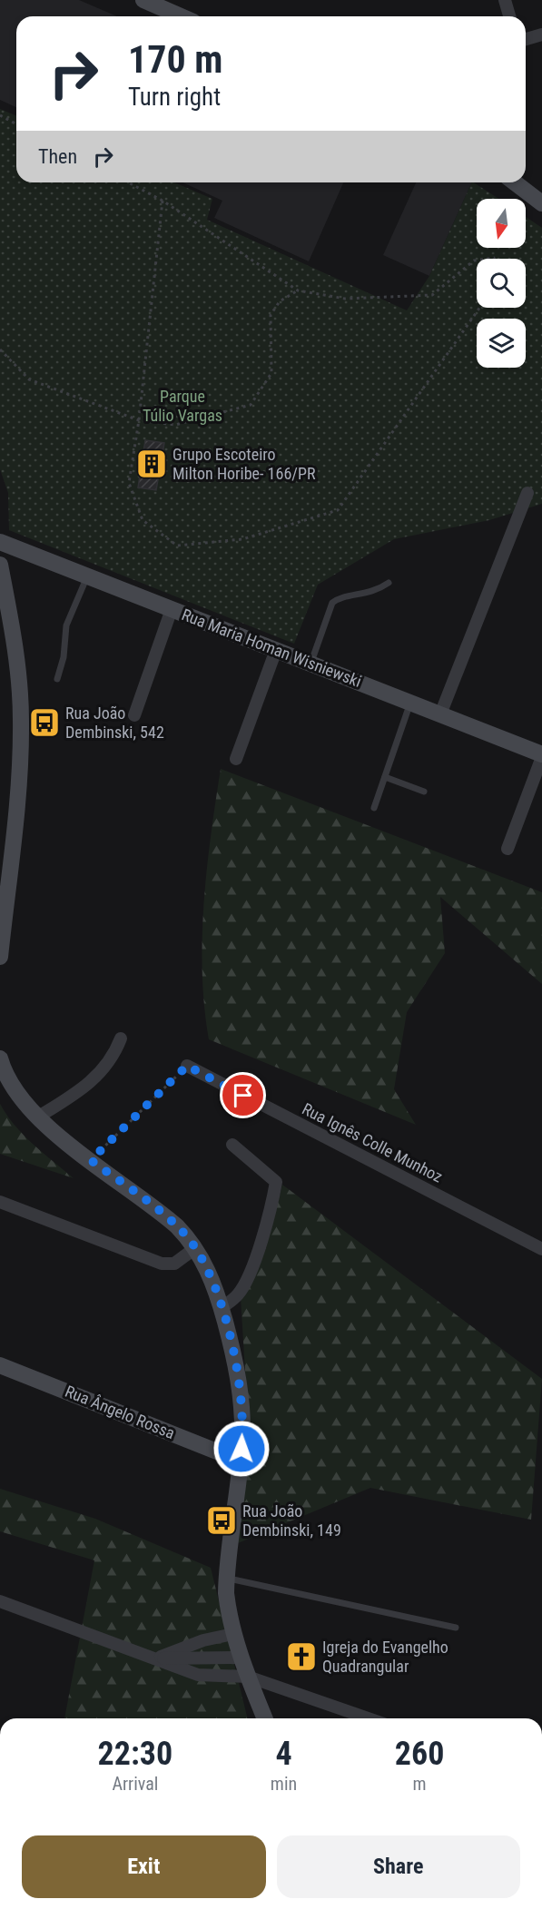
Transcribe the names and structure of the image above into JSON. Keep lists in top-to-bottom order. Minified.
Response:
{"streets":{"main road":["Rua Maria Homan Wisniewski","Rua Ângelo Rossa"],"street":["Rua Ignês Colle Munhoz"]},"parks":["Parque Túlio Vargas"],"places":{"building":["Grupo Escoteiro Milton Horibe- 166/PR"],"bus stop":["Rua João Dembinski, 542","Rua João Dembinski, 149"],"church":["Igreja do Evangelho Quadrangular"]},"north":"bottom","page":{"turn":["170 m","Turn right"],"then":"Then","eta":["22:30","Arrival","4","min","260","m"],"buttons":["Exit","Share"]}}
